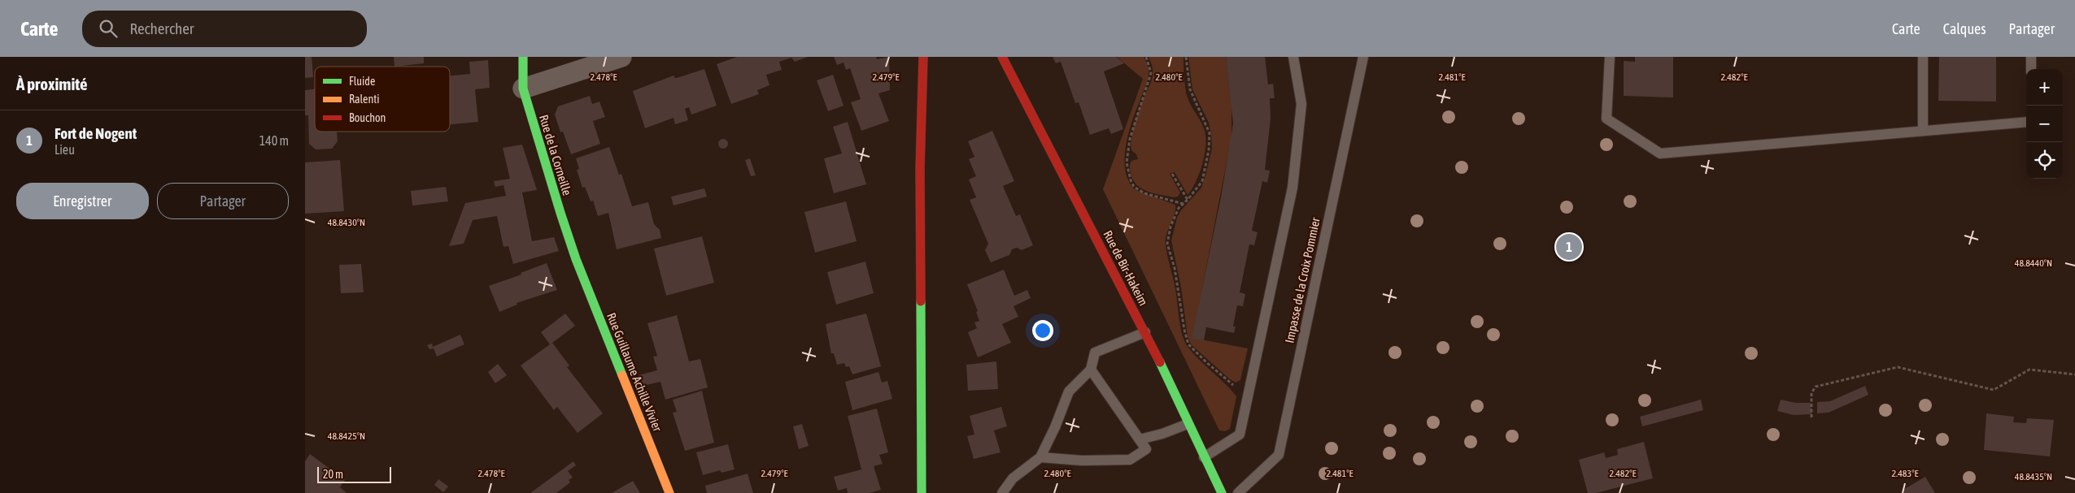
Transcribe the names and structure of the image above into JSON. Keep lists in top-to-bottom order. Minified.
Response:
{"streets":{"street":["Rue de la Corneille","Rue de Bir-Hakeim","Rue Guillaume Achille Vivier"],"lane":["Impasse de la Croix Pommier"]},"crossings":[["Rue de la Corneille","Rue Guillaume Achille Vivier"]],"legend":["Fluide","Ralenti","Bouchon"],"scale_bar":"20 m","page":{"header":"Carte","search":"Rechercher","nav":["Carte","Calques","Partager"],"heading":"À proximité","map_buttons":["+","−"],"list":[{"mark":"1","name":"Fort de Nogent","note":"Lieu","value":"140 m"}],"buttons":["Enregistrer","Partager"],"pins":"1","scale":"20 m"},"coordinates":["2.478°E","2.479°E","2.480°E","2.481°E","2.482°E","48.8430°N","48.8440°N","48.8425°N","2.483°E","48.8435°N"]}
